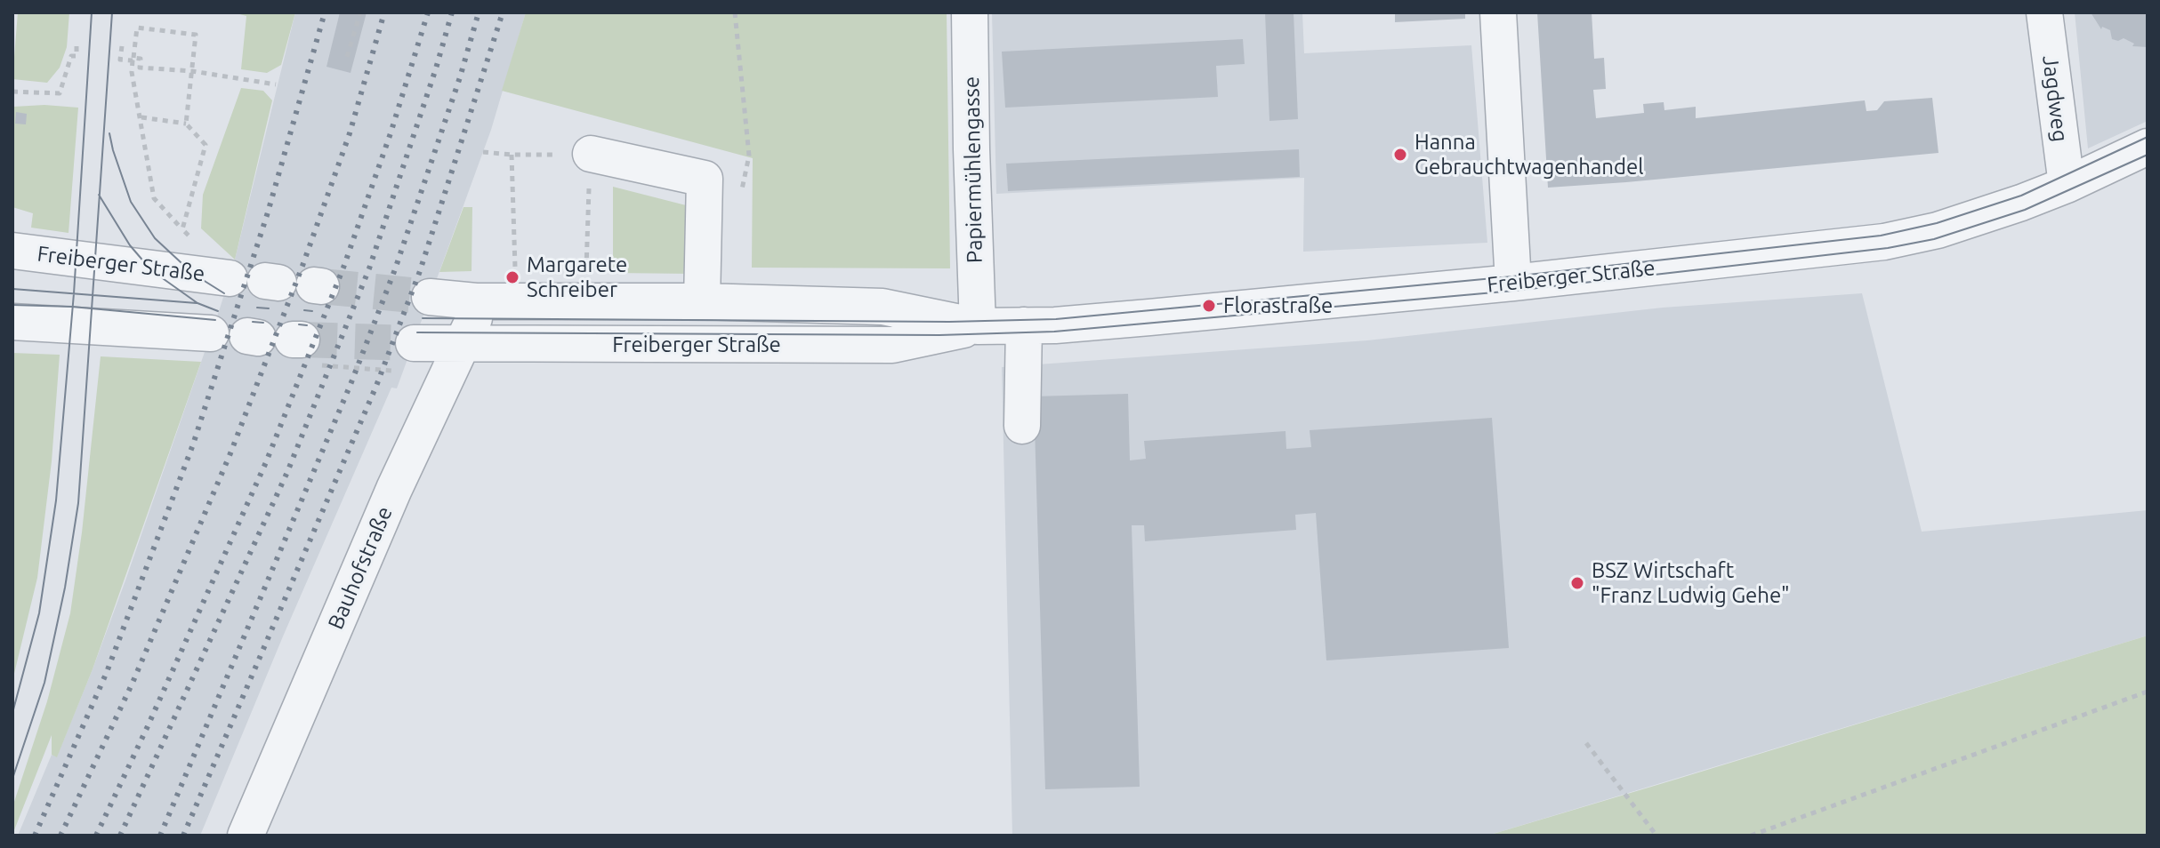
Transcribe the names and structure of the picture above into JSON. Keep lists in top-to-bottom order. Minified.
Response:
{"streets":{"street":["Jagdweg","Papiermühlengasse","Freiberger Straße","Bauhofstraße"]},"crossings":[["Jagdweg","Freiberger Straße"],["Papiermühlengasse","Freiberger Straße"],["Freiberger Straße","Bauhofstraße"]],"places":["Hanna Gebrauchtwagenhandel","Margarete Schreiber","Florastraße","BSZ Wirtschaft \"Franz Ludwig Gehe\""]}
